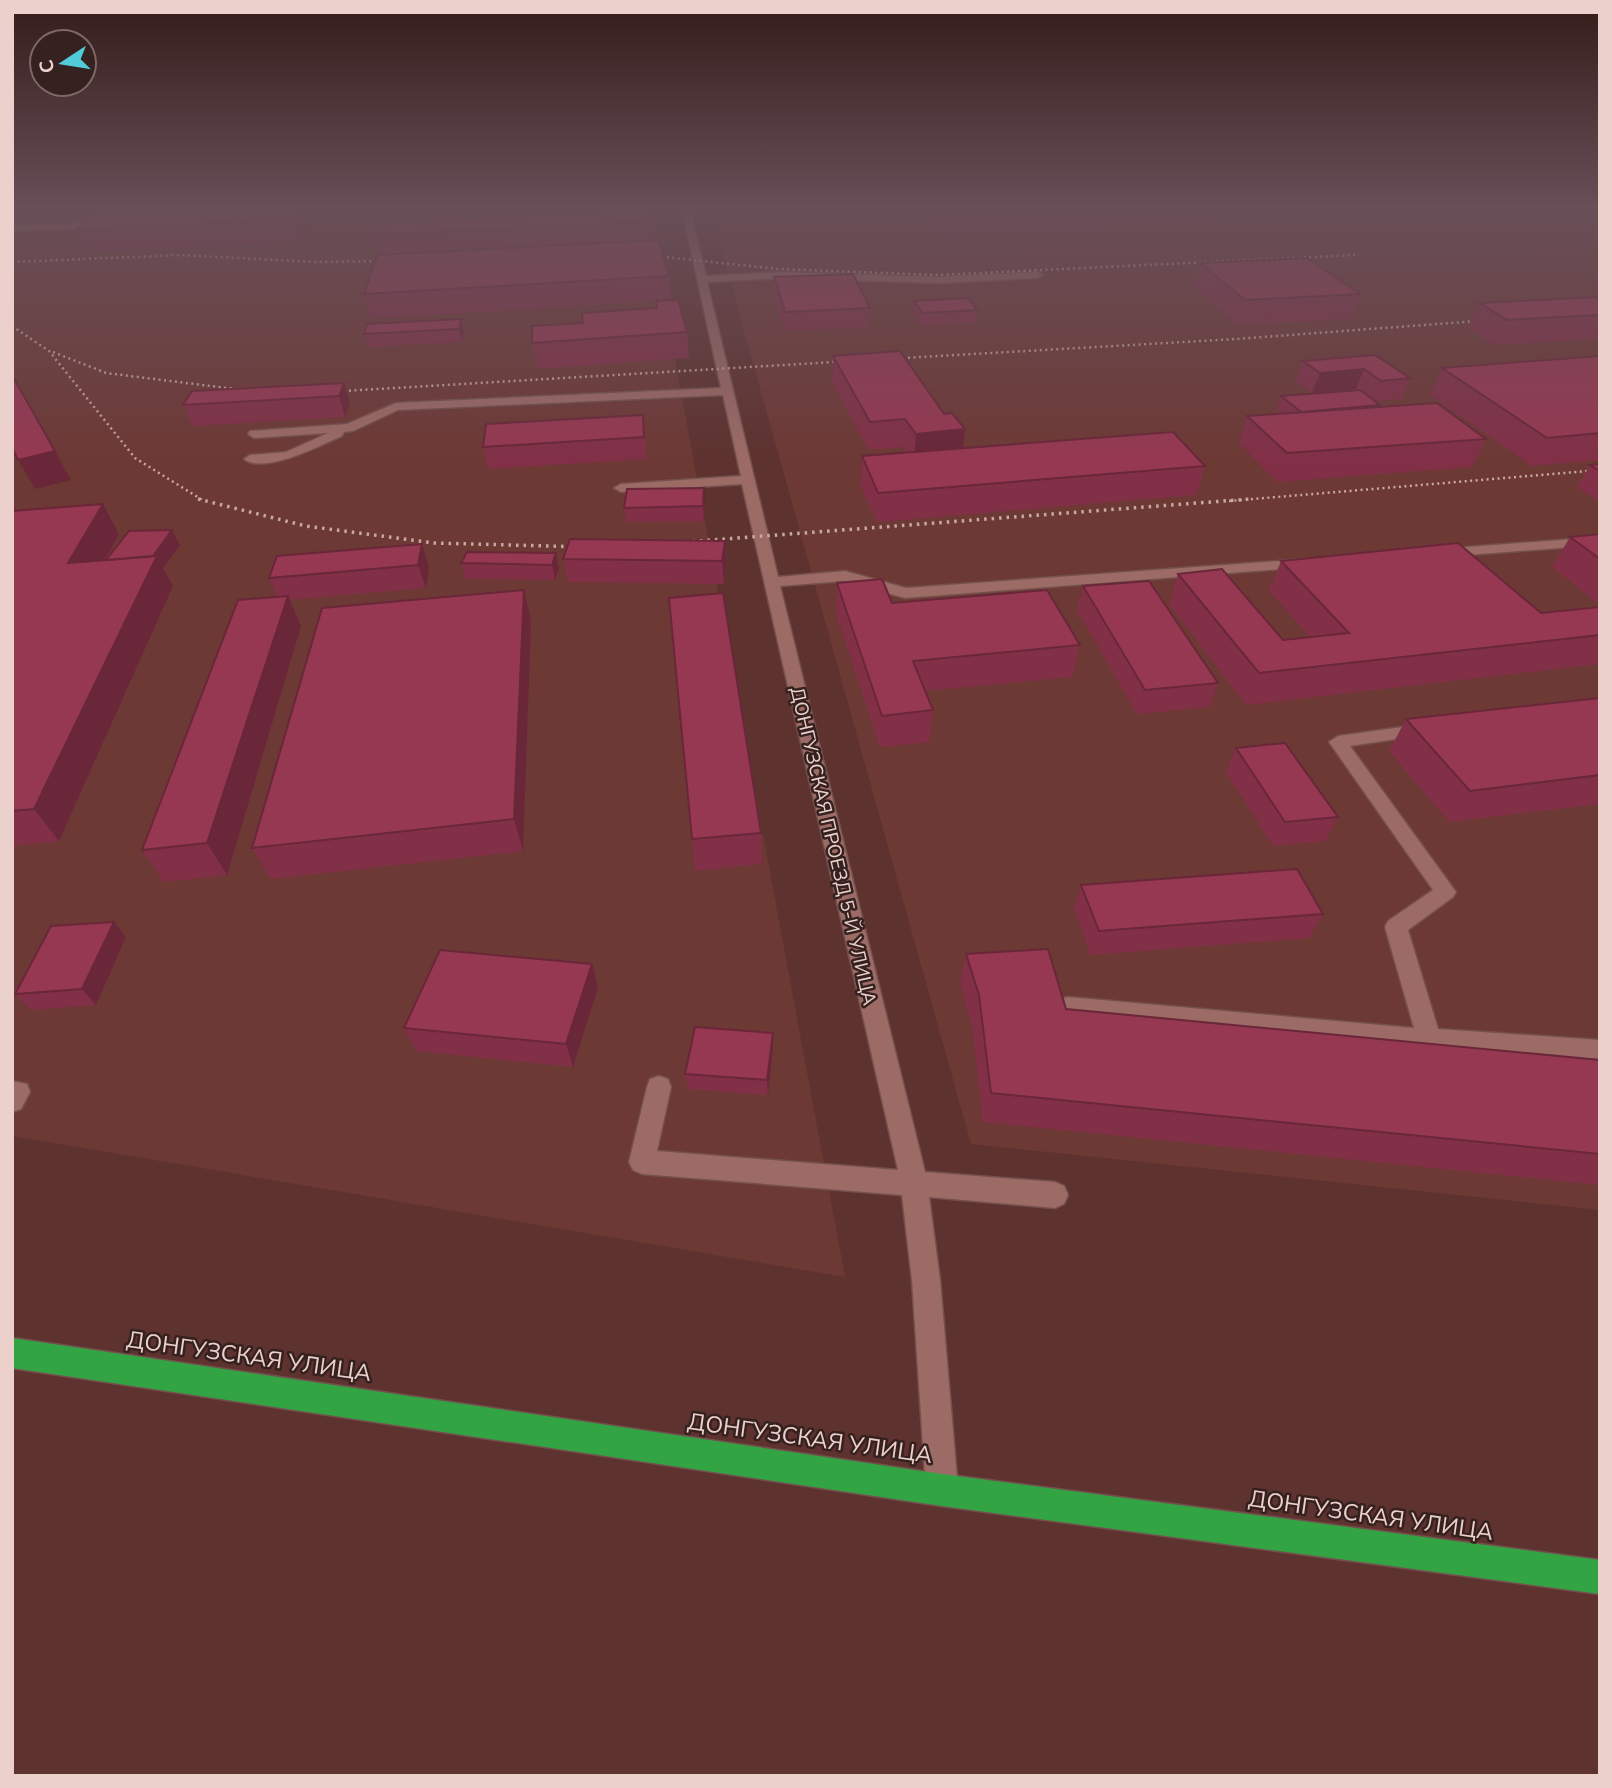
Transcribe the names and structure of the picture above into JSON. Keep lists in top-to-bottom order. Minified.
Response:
{"streets":{"highway":["ДОНГУЗСКАЯ УЛИЦА"],"street":["ДОНГУЗСКАЯ ПРОЕЗД 5-Й УЛИЦА"]},"crossings":[["ДОНГУЗСКАЯ ПРОЕЗД 5-Й УЛИЦА","ДОНГУЗСКАЯ УЛИЦА"]],"north":"left"}
